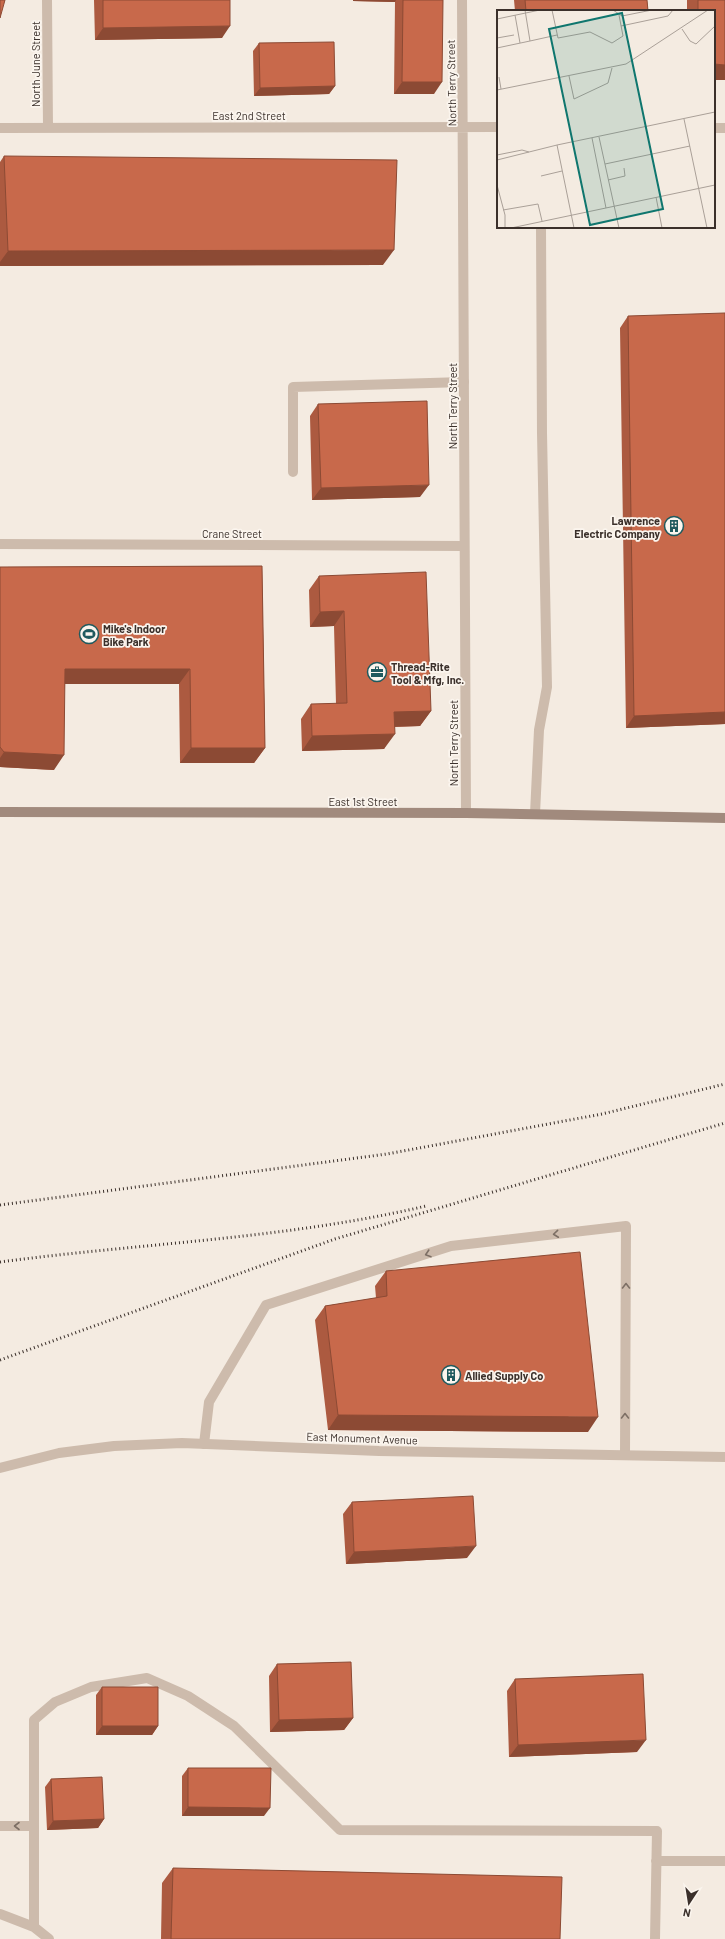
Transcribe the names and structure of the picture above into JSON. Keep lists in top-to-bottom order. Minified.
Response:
{"streets":{"main road":["East 1st Street"],"street":["North June Street","North Terry Street","East 2nd Street","Crane Street","East Monument Avenue"]},"crossings":[["North June Street","East 2nd Street"],["North Terry Street","East 2nd Street"],["North Terry Street","Crane Street"],["North Terry Street","East 1st Street"]],"places":{"building":["Lawrence Electric Company","Allied Supply Co"],"sports":["Mike's Indoor Bike Park"],"office":["Thread-Rite Tool & Mfg, Inc."]},"north":"bottom"}
